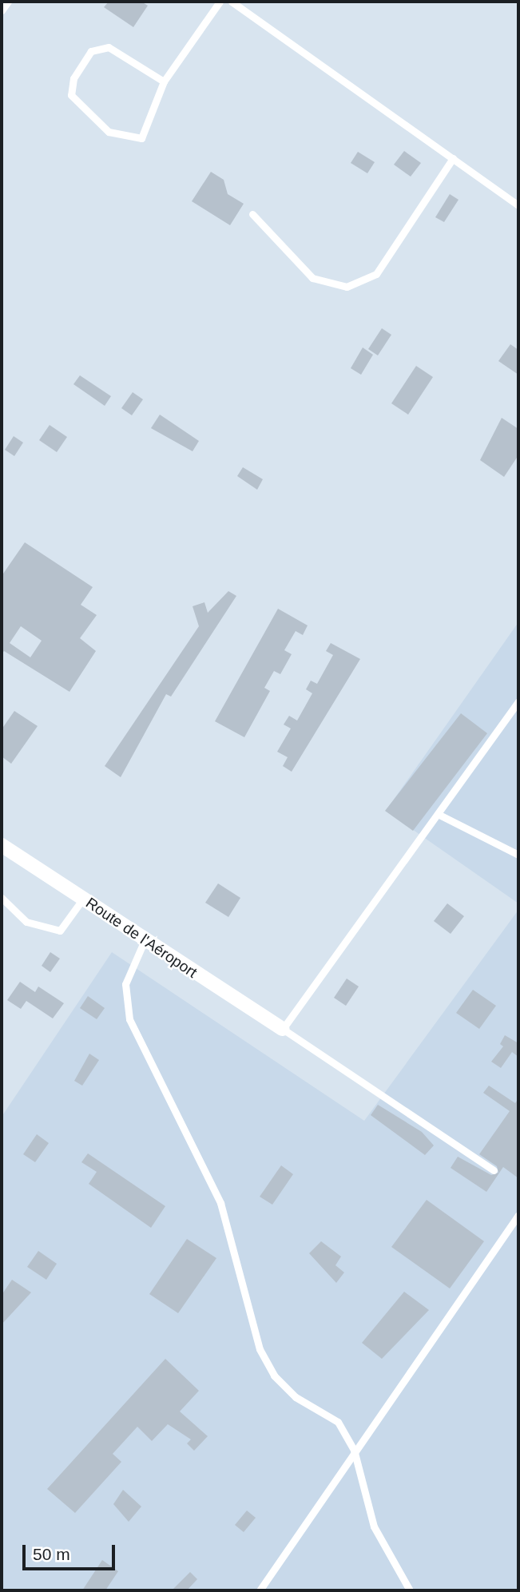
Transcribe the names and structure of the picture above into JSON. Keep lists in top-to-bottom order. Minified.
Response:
{"streets":{"street":["Route de l'Aéroport"]},"scale_bar":"50 m"}
